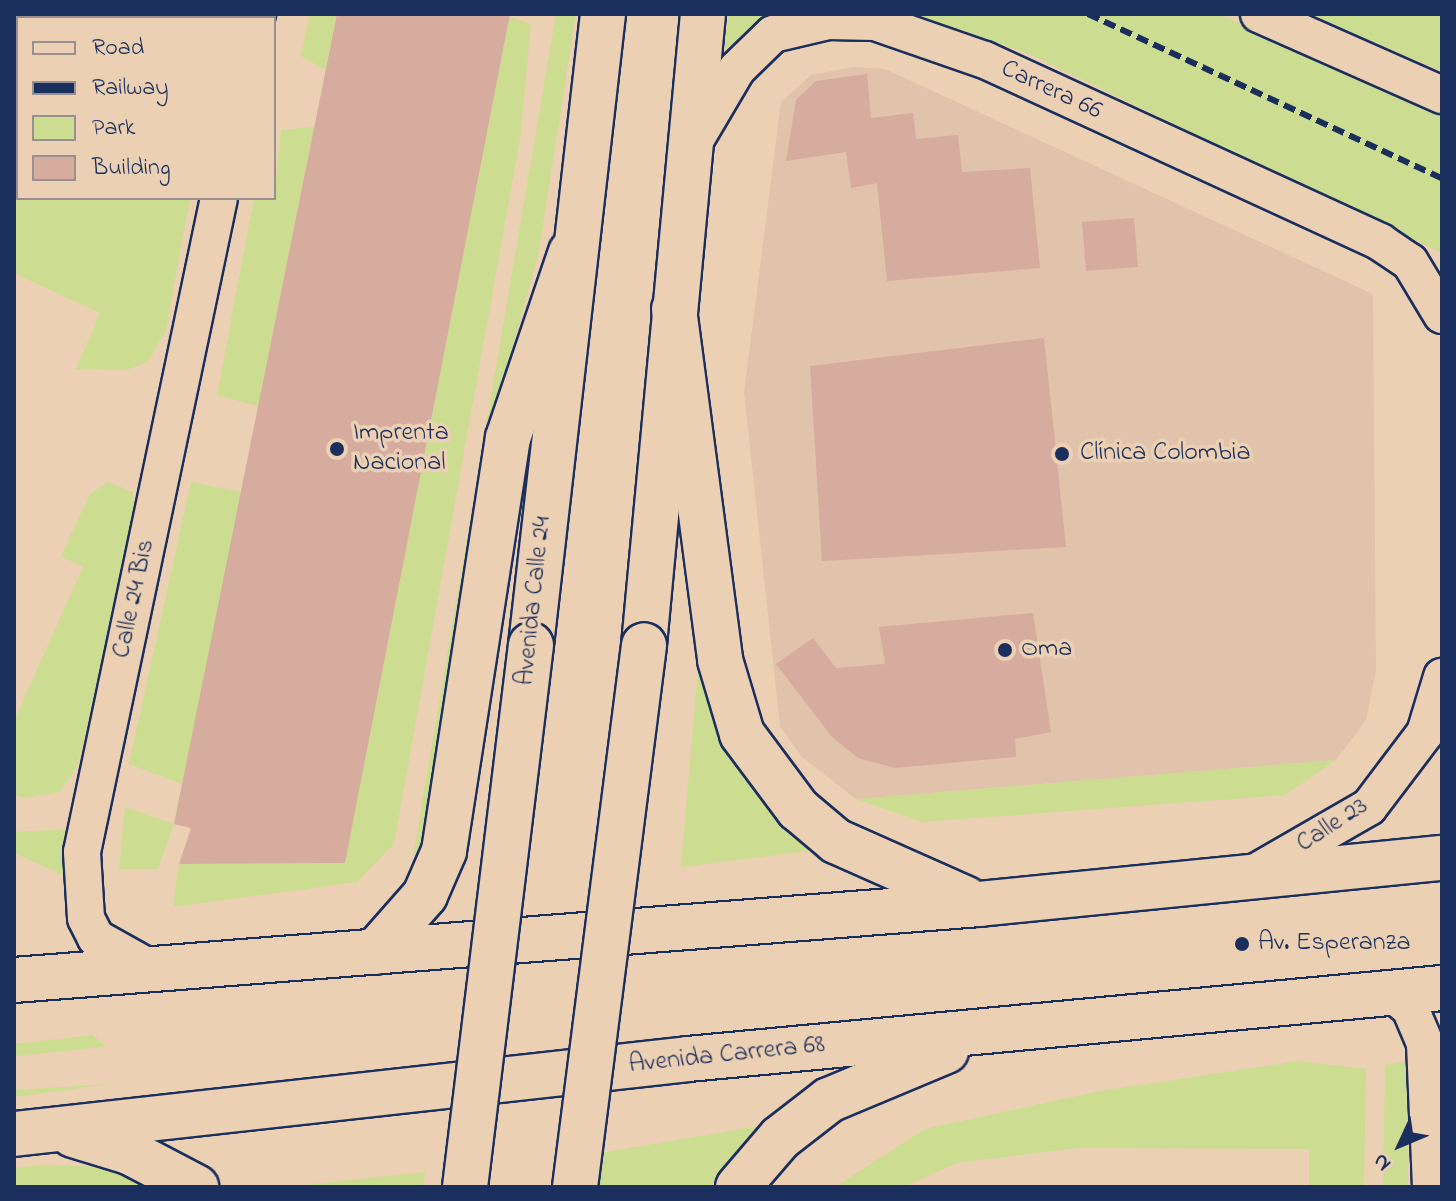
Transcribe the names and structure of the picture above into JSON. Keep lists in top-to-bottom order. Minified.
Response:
{"streets":{"main road":["Avenida Calle 24","Avenida Carrera 68"],"street":["Carrera 66","Calle 24 Bis","Calle 23"]},"places":["Imprenta Nacional","Clínica Colombia","Oma","Av. Esperanza"],"legend":["Road","Railway","Park","Building"],"north":"bottom left"}
